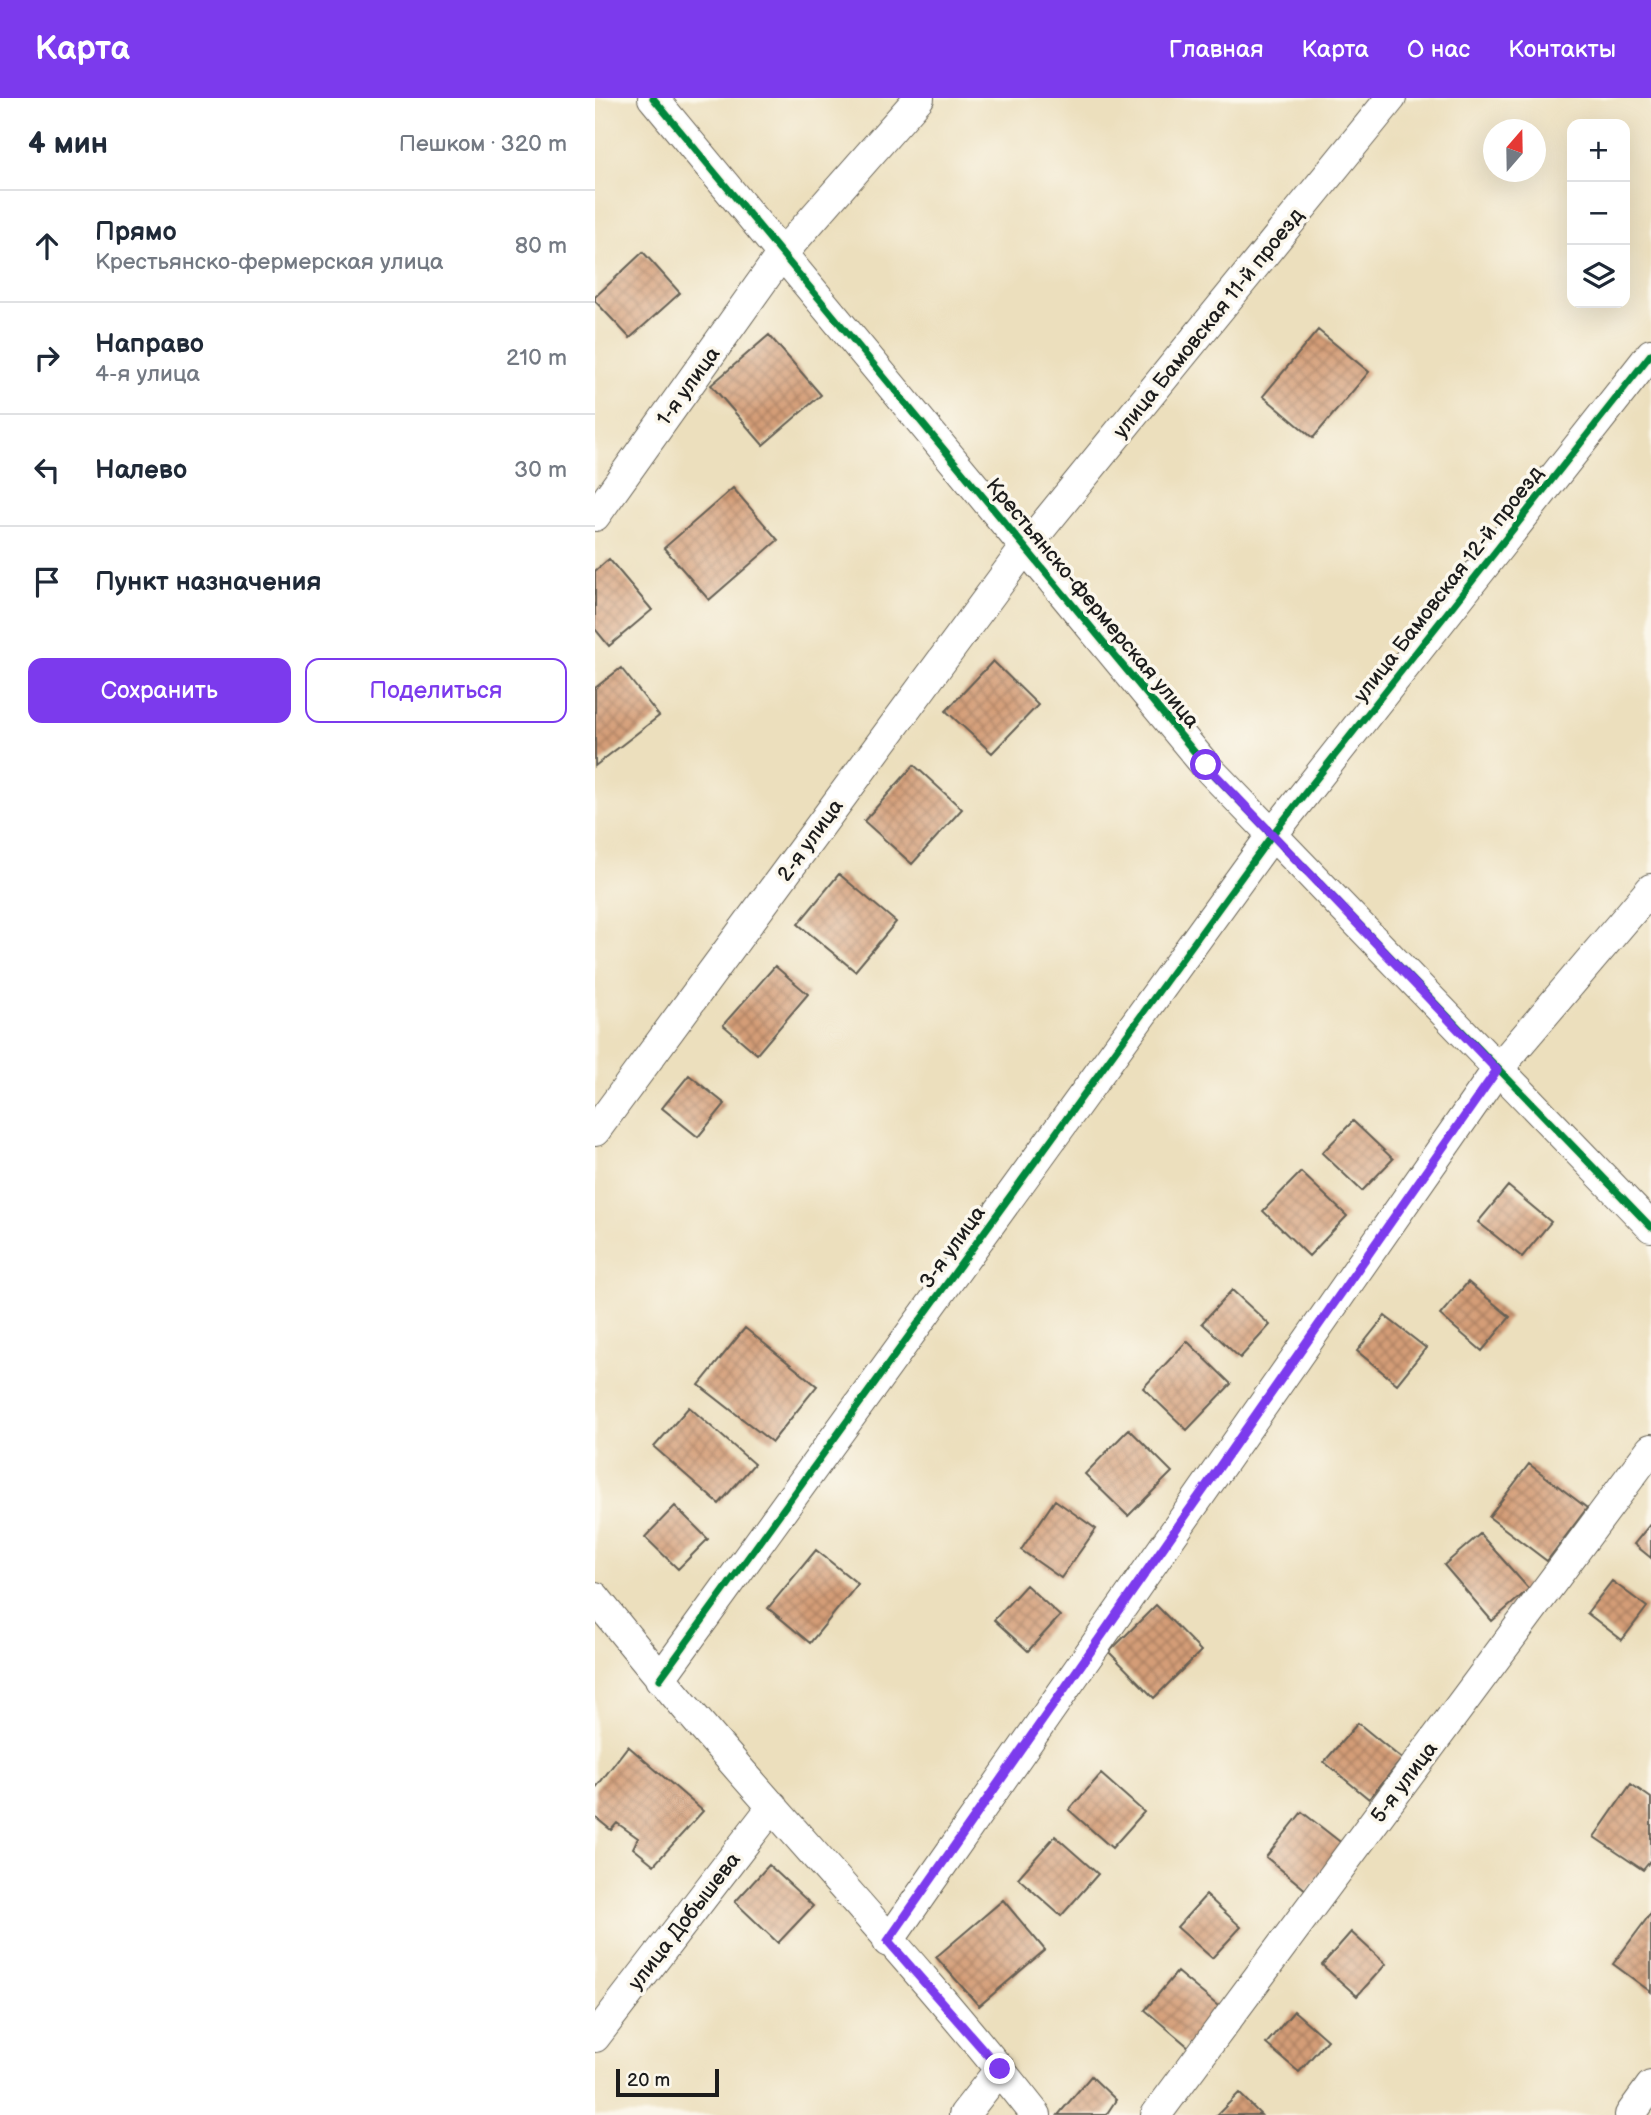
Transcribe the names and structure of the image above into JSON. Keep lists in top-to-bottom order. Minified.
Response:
{"streets":{"street":["улица Бамовская 11-й проезд","1-я улица","улица Бамовская 12-й проезд","Крестьянско-фермерская улица","2-я улица","3-я улица","5-я улица","улица Добышева"]},"crossings":[["улица Бамовская 11-й проезд","Крестьянско-фермерская улица"],["улица Бамовская 11-й проезд","2-я улица"],["1-я улица","Крестьянско-фермерская улица"],["улица Бамовская 12-й проезд","Крестьянско-фермерская улица"],["улица Бамовская 12-й проезд","3-я улица"],["Крестьянско-фермерская улица","2-я улица"],["Крестьянско-фермерская улица","3-я улица"]],"scale_bar":"20 m","north":"top","page":{"header":"Карта","nav":["Главная","Карта","О нас","Контакты"],"heading":["4 мин","Пешком · 320 m"],"map_buttons":["+","−"],"list":[["Прямо","Крестьянско-фермерская улица","80 m"],["Направо","4-я улица","210 m"],["Налево","30 m"],"Пункт назначения"],"buttons":["Сохранить","Поделиться"],"scale":"20 m"}}
